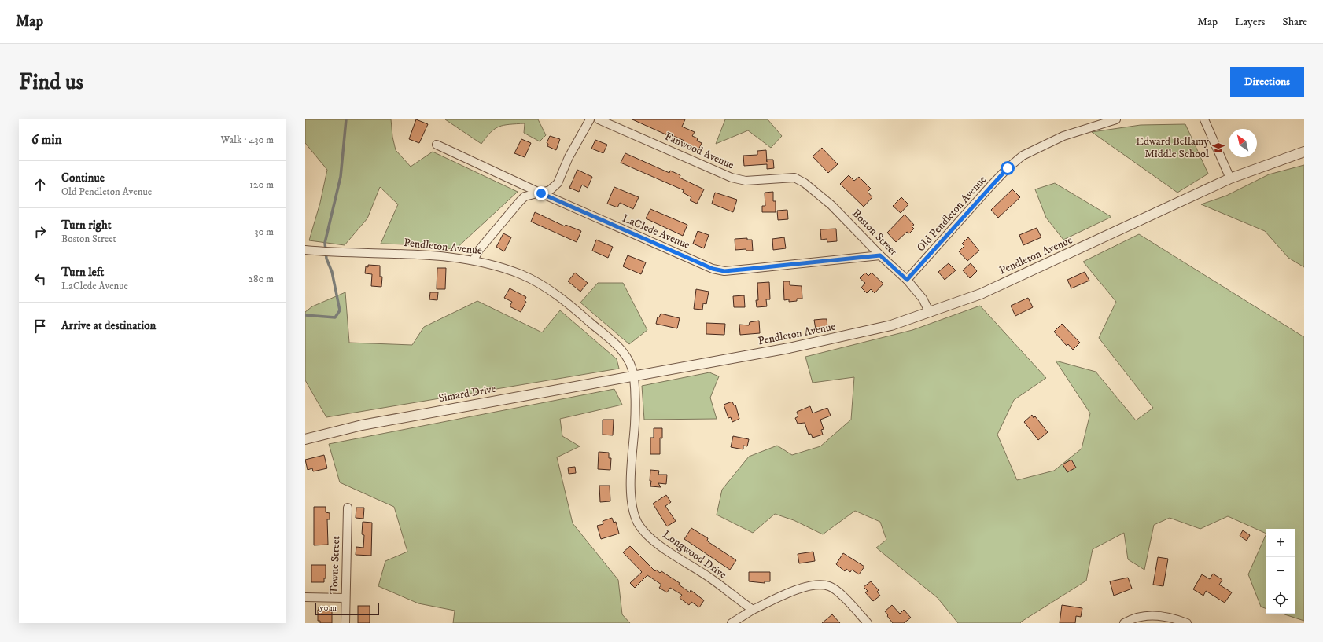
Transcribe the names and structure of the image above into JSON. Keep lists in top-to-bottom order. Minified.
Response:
{"streets":{"street":["Fanwood Avenue","Old Pendleton Avenue","LaClede Avenue","Boston Street","Pendleton Avenue","Simard Drive","Longwood Drive","Towne Street"]},"crossings":[["Fanwood Avenue","Boston Street"],["Old Pendleton Avenue","Boston Street"],["LaClede Avenue","Boston Street"],["Boston Street","Pendleton Avenue"],["Pendleton Avenue","Simard Drive"],["Pendleton Avenue","Longwood Drive"],["Simard Drive","Longwood Drive"]],"places":{"school or university":["Edward Bellamy Middle School"]},"scale_bar":"50 m","north":"top left","page":{"header":"Map","nav":["Map","Layers","Share"],"buttons":"Directions","title":"Find us","heading":["6 min","Walk · 430 m"],"list":[["Continue","Old Pendleton Avenue","120 m"],["Turn right","Boston Street","30 m"],["Turn left","LaClede Avenue","280 m"],"Arrive at destination"],"map_buttons":["+","−"],"scale":"50 m"}}
